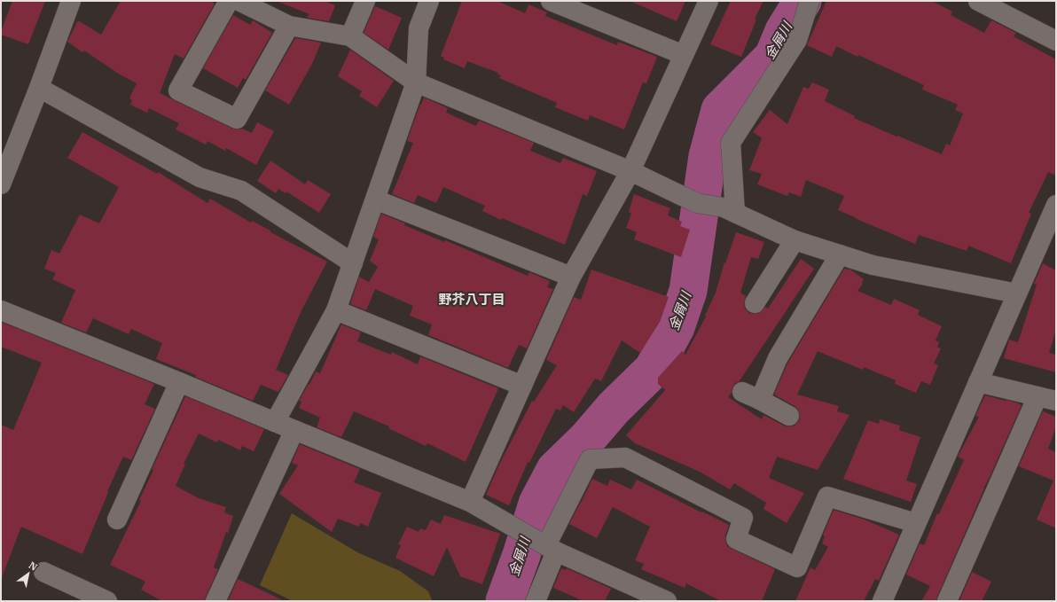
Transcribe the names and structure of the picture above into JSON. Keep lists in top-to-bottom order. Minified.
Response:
{"districts":["野芥八丁目"],"water":["金屑川"],"north":"top right"}
